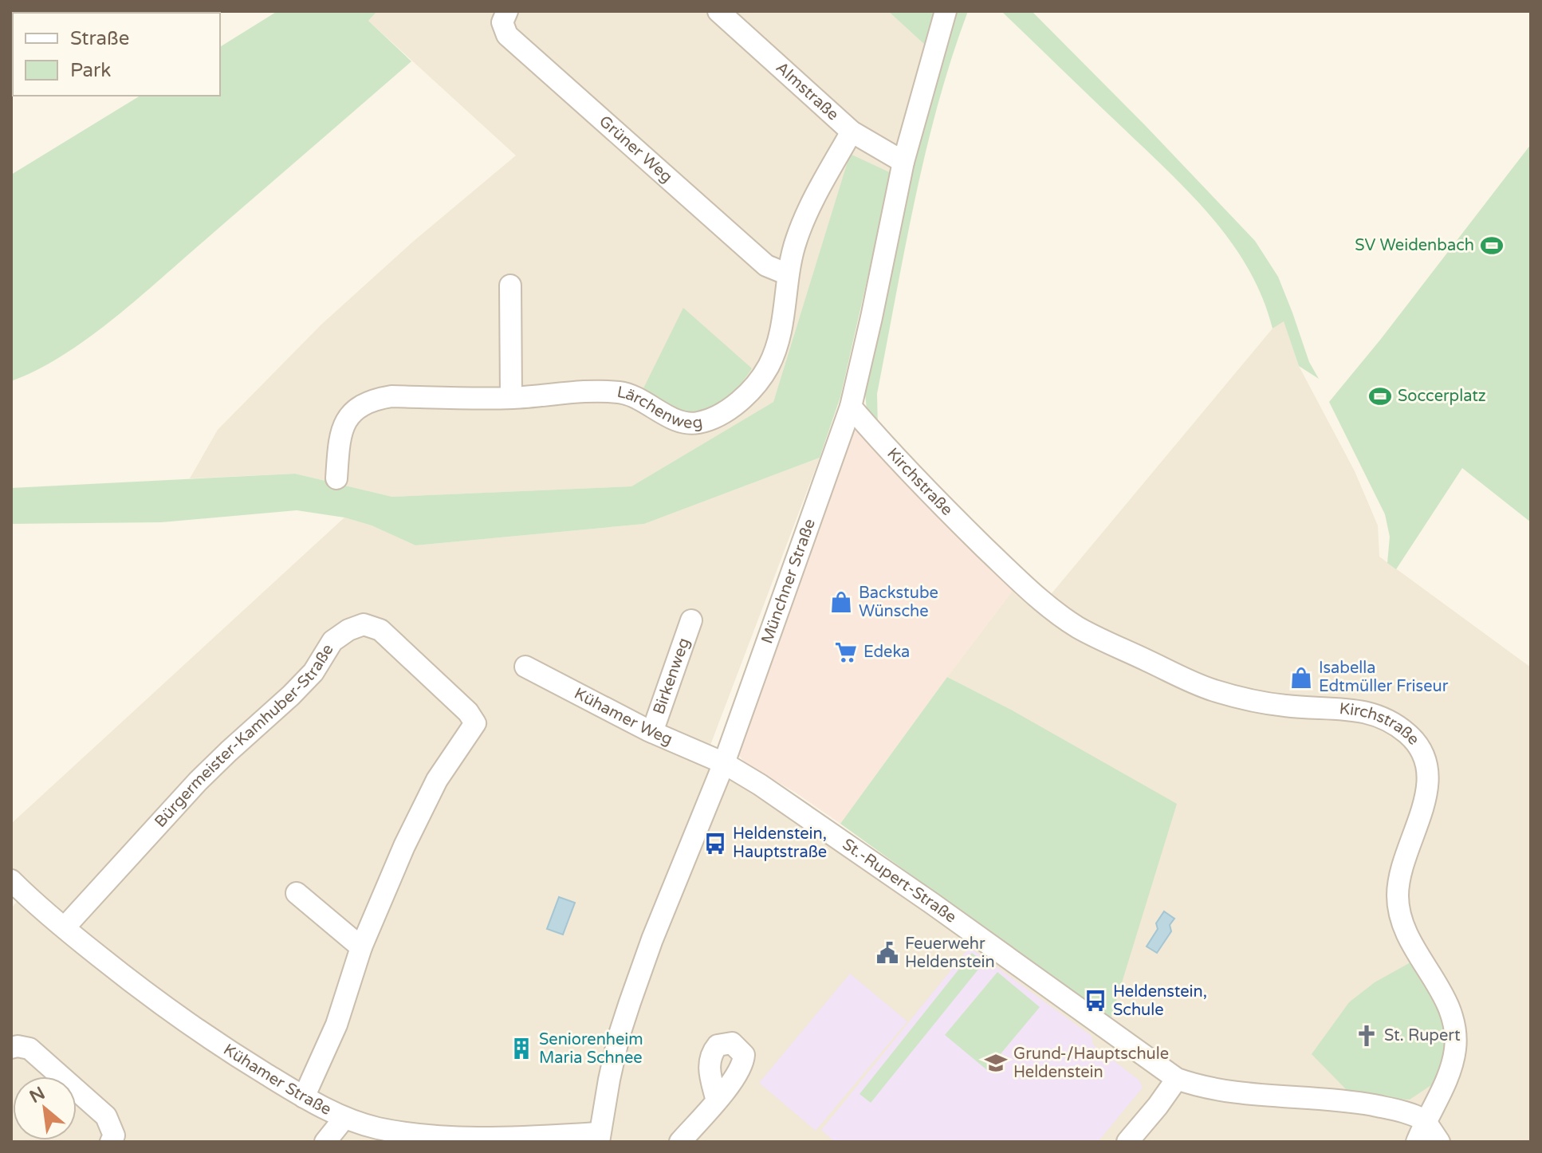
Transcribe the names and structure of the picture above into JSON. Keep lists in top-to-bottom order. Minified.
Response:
{"streets":{"street":["Almstraße","Grüner Weg","Lärchenweg","Kirchstraße","Münchner Straße","Birkenweg","Kühamer Weg","Bürgermeister-Kamhuber-Straße","St.-Rupert-Straße","Kühamer Straße"]},"crossings":[["Almstraße","Lärchenweg"],["Almstraße","Münchner Straße"],["Grüner Weg","Lärchenweg"],["Kirchstraße","Münchner Straße"],["Kirchstraße","St.-Rupert-Straße"],["Münchner Straße","Kühamer Weg"],["Münchner Straße","St.-Rupert-Straße"],["Münchner Straße","Kühamer Straße"],["Birkenweg","Kühamer Weg"],["Kühamer Weg","St.-Rupert-Straße"],["Bürgermeister-Kamhuber-Straße","Kühamer Straße"]],"places":{"sports":["SV Weidenbach","Soccerplatz"],"shop":["Backstube Wünsche","Isabella Edtmüller Friseur"],"supermarket":["Edeka"],"bus stop":["Heldenstein, Hauptstraße","Heldenstein, Schule"],"public building":["Feuerwehr Heldenstein"],"church":["St. Rupert"],"building":["Seniorenheim Maria Schnee"],"school or university":["Grund-/Hauptschule Heldenstein"]},"legend":["Straße","Park"],"north":"top left"}
